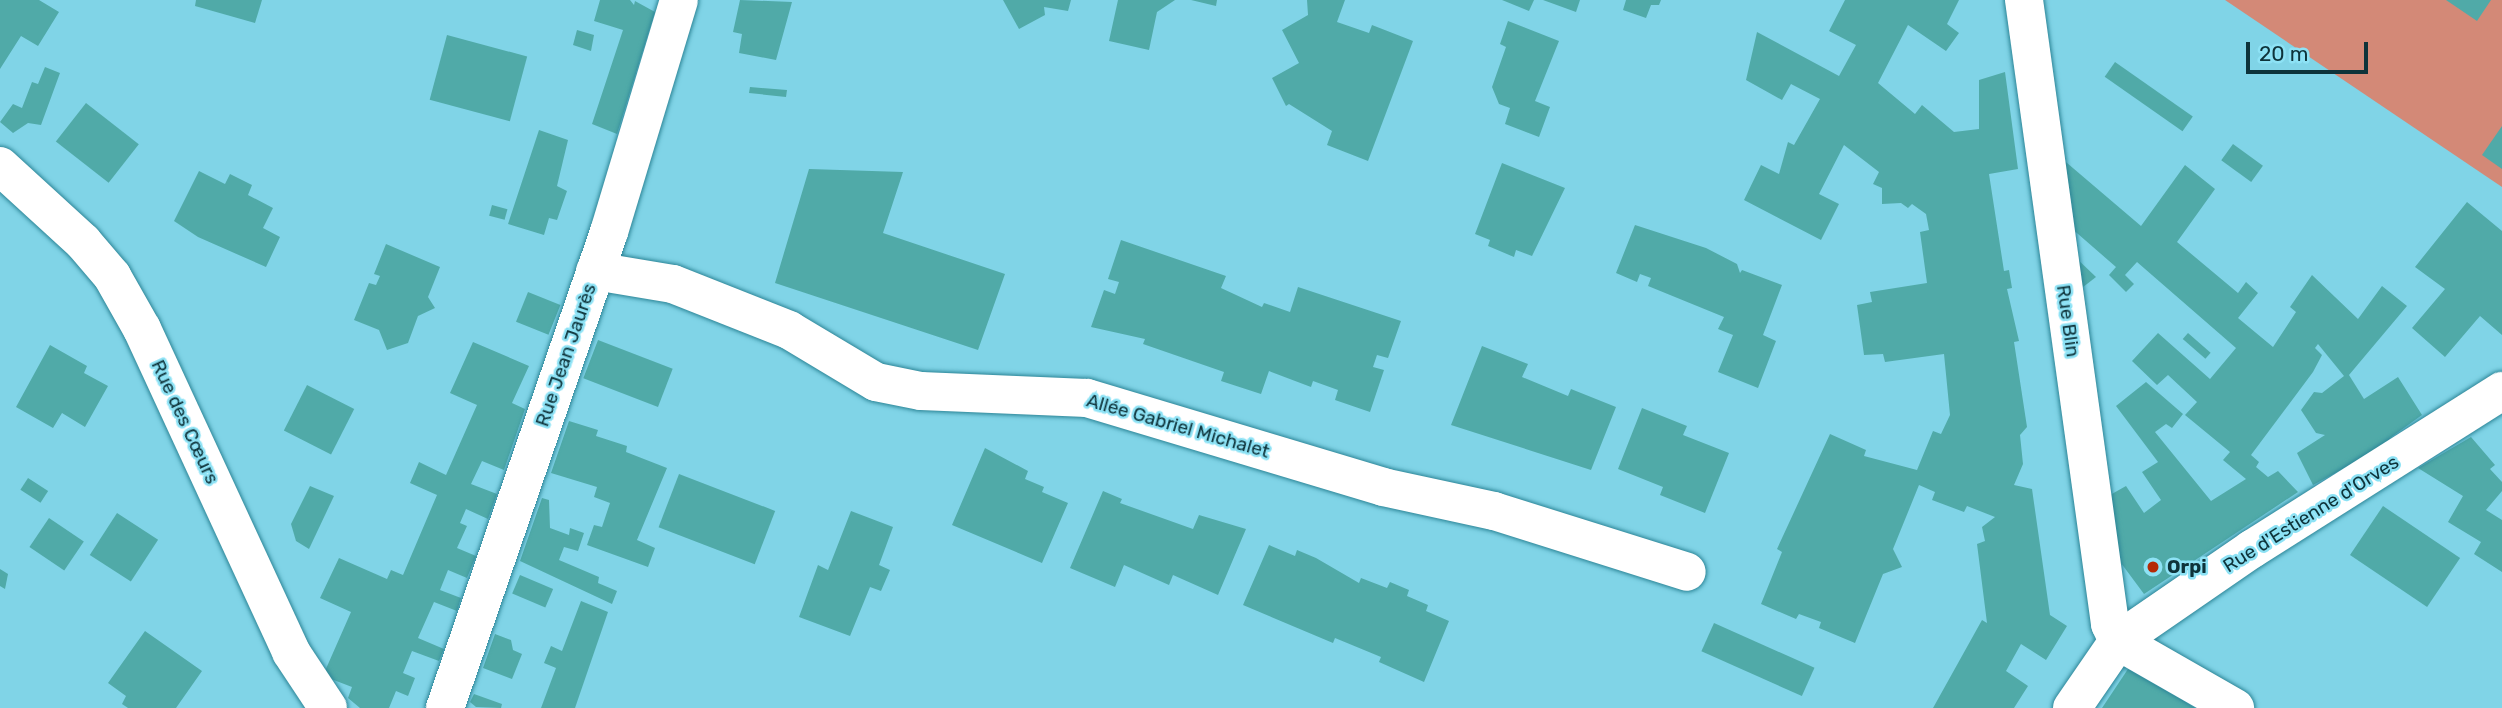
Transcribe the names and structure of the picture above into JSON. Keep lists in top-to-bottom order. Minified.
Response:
{"streets":{"street":["Rue Blin","Rue Jean Jaurès","Rue des Cœurs","Allée Gabriel Michalet","Rue d'Estienne d'Orves"]},"crossings":[["Rue Blin","Rue d'Estienne d'Orves"],["Rue Jean Jaurès","Allée Gabriel Michalet"]],"places":["Orpi"],"scale_bar":"20 m"}
